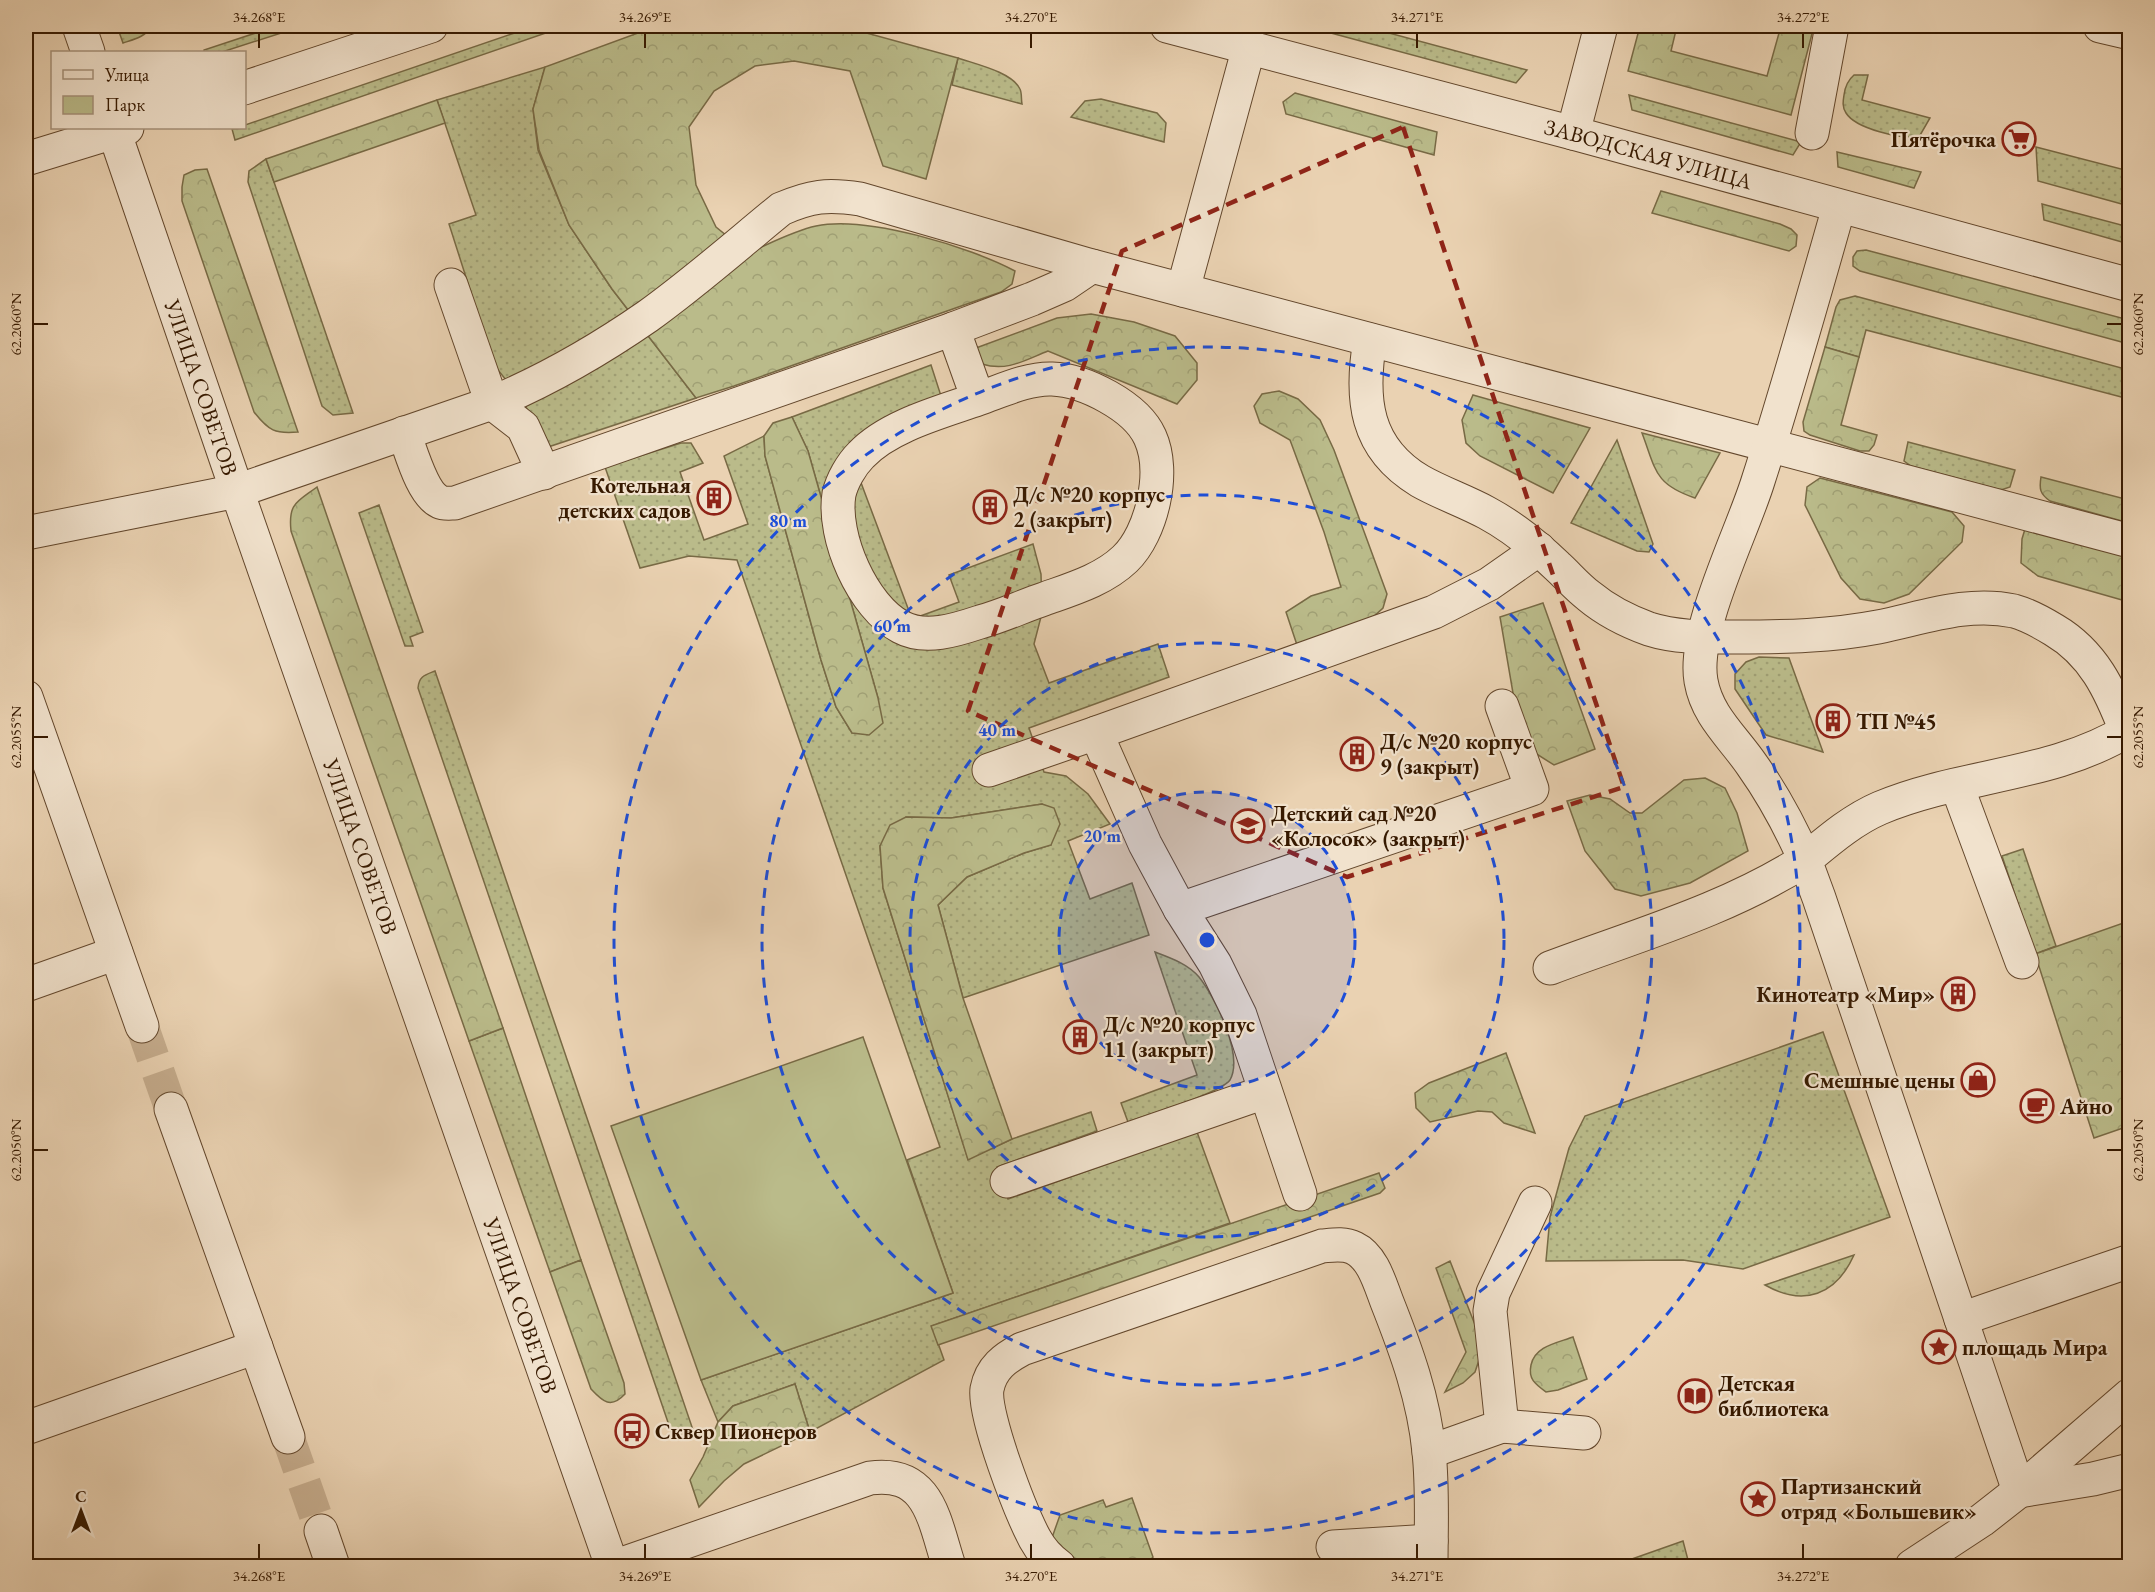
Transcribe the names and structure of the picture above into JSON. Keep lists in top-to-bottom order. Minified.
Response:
{"streets":{"street":["ЗАВОДСКАЯ УЛИЦА","УЛИЦА СОВЕТОВ"]},"places":{"supermarket":["Пятёрочка"],"building":["Котельная детских садов","Д/с №20 корпус 2 (закрыт)","ТП №45","Д/с №20 корпус 9 (закрыт)","Кинотеатр «Мир»","Д/с №20 корпус 11 (закрыт)"],"school or university":["Детский сад №20 «Колосок» (закрыт)"],"shop":["Смешные цены"],"cafe":["Айно"],"place":["площадь Мира","Партизанский отряд «Большевик»"],"library":["Детская библиотека"],"bus stop":["Сквер Пионеров"]},"legend":["Улица","Парк"],"north":"top","coordinates":["34.268°E","34.269°E","34.270°E","34.271°E","34.272°E","62.2060°N","62.2055°N","62.2050°N"],"rings":["80 m","60 m","40 m","20 m"]}
